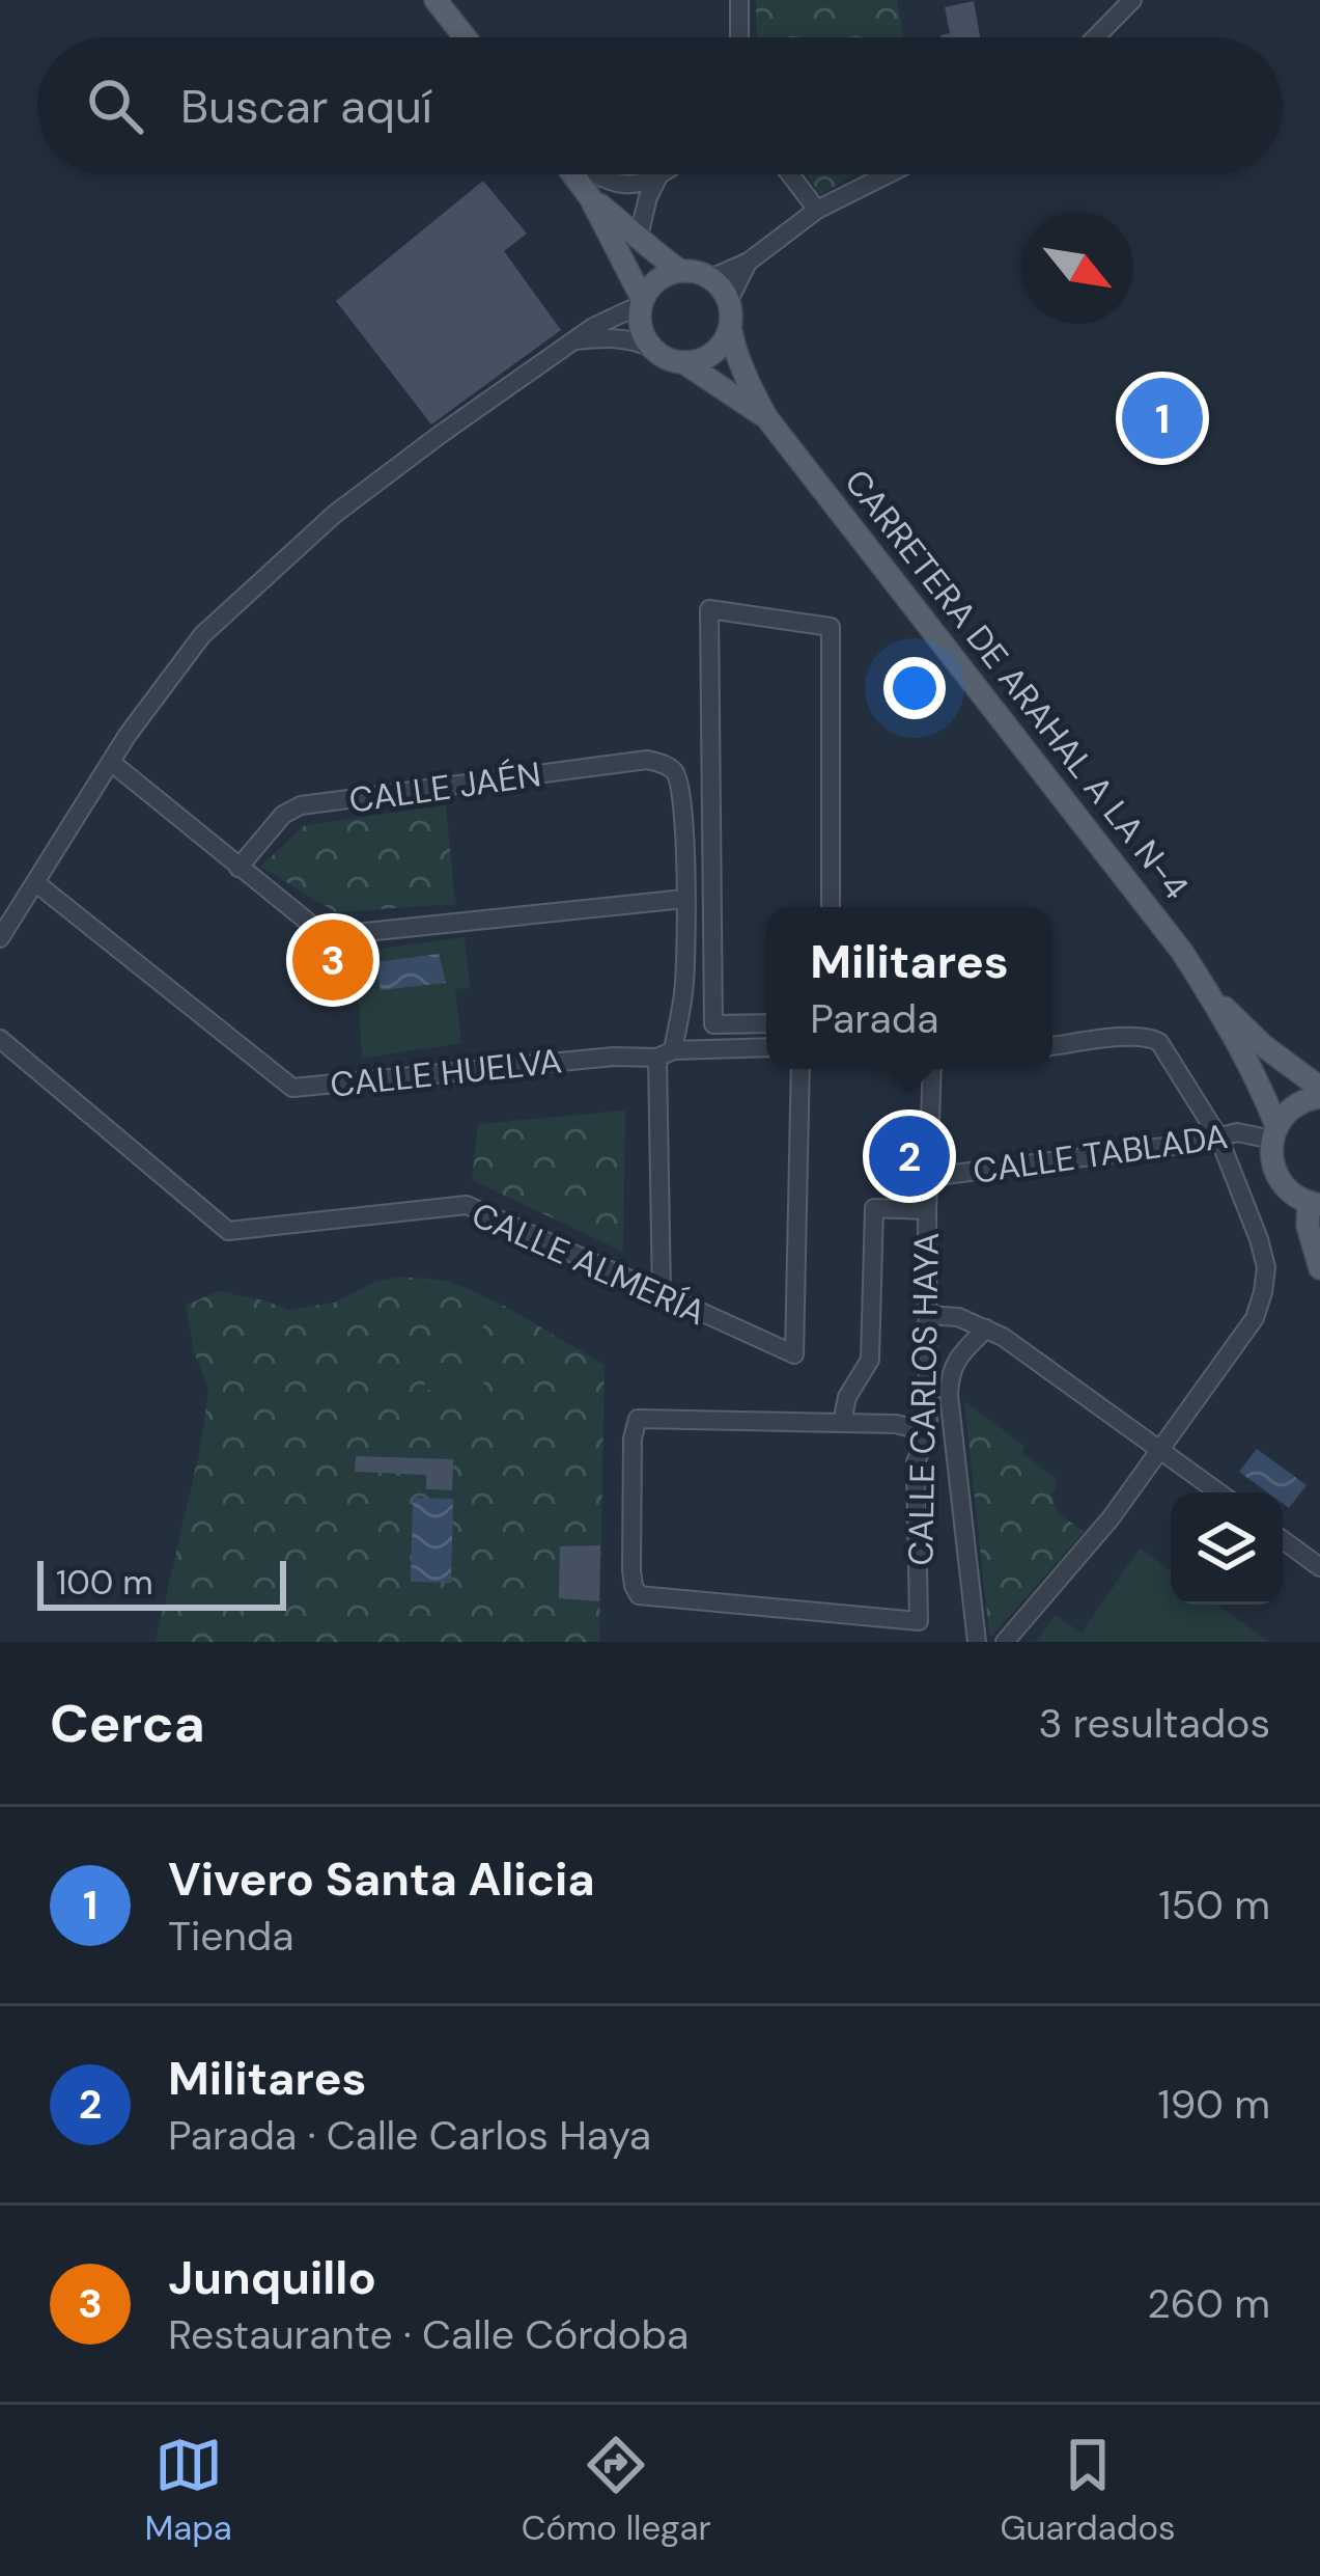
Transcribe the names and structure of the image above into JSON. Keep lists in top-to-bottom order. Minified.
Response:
{"streets":{"main road":["CARRETERA DE ARAHAL A LA N-4"],"street":["CALLE JAÉN","CALLE HUELVA","CALLE TABLADA","CALLE ALMERÍA","CALLE CARLOS HAYA"]},"crossings":[["CARRETERA DE ARAHAL A LA N-4","CALLE TABLADA"],["CALLE TABLADA","CALLE CARLOS HAYA"]],"scale_bar":"100 m","north":"bottom right","page":{"search":"Buscar aquí","pins":["1","3","2"],"popup":["Militares","Parada"],"scale":"100 m","heading":["Cerca","3 resultados"],"list":[{"mark":"1","name":"Vivero Santa Alicia","note":"Tienda","value":"150 m"},{"mark":"2","name":"Militares","note":"Parada · Calle Carlos Haya","value":"190 m"},{"mark":"3","name":"Junquillo","note":"Restaurante · Calle Córdoba","value":"260 m"}],"nav":["Mapa","Cómo llegar","Guardados"]}}
